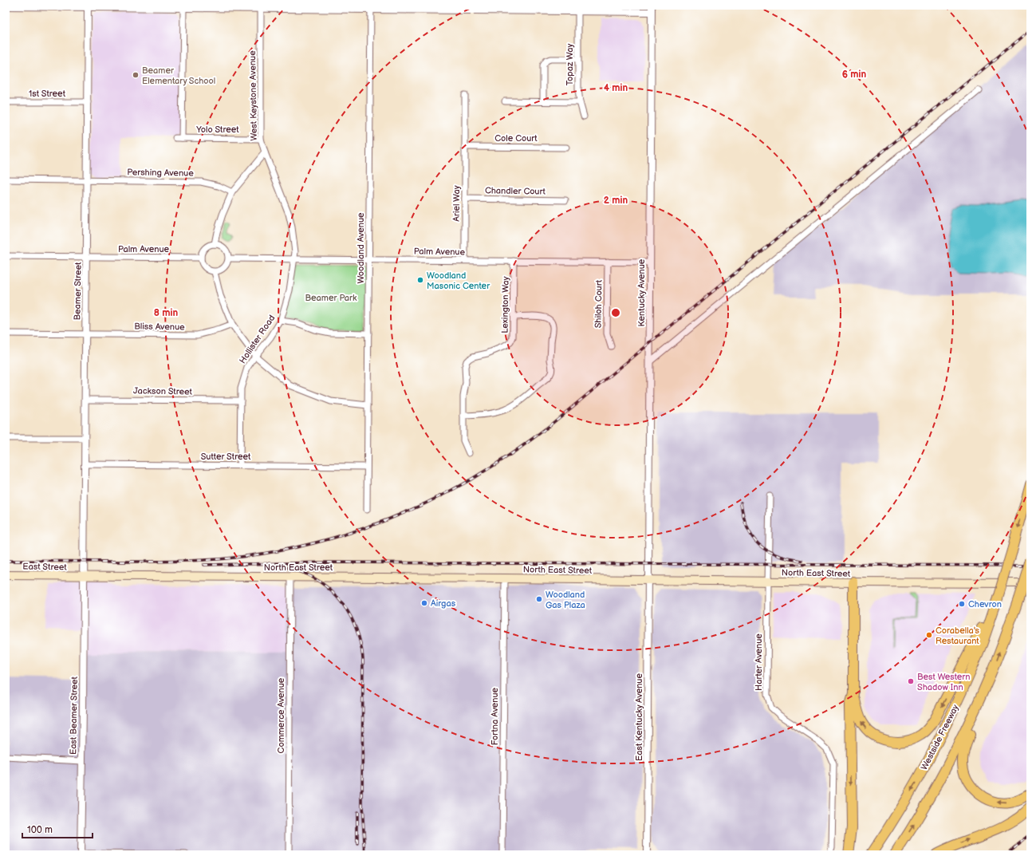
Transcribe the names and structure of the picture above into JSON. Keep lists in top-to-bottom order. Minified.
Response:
{"streets":{"highway":["Westside Freeway"],"main road":["East Street","North East Street"],"street":["Topaz Way","1st Street","West Keystone Avenue","Yolo Street","Cole Court","Pershing Avenue","Chandler Court","Ariel Way","Woodland Avenue","Palm Avenue","Beamer Street","Kentucky Avenue","Shiloh Court","Lexington Way","Bliss Avenue","Hollister Road","Jackson Street","Sutter Street","Harter Avenue","East Beamer Street","Commerce Avenue","Fortna Avenue","East Kentucky Avenue"]},"crossings":[["1st Street","Beamer Street"],["West Keystone Avenue","Yolo Street"],["West Keystone Avenue","Pershing Avenue"],["West Keystone Avenue","Palm Avenue"],["West Keystone Avenue","Hollister Road"],["Cole Court","Ariel Way"],["Pershing Avenue","Beamer Street"],["Chandler Court","Ariel Way"],["Ariel Way","Palm Avenue"],["Woodland Avenue","Palm Avenue"],["Woodland Avenue","Sutter Street"],["Palm Avenue","Beamer Street"],["Palm Avenue","Kentucky Avenue"],["Palm Avenue","Shiloh Court"],["Palm Avenue","Lexington Way"],["Palm Avenue","Hollister Road"],["Beamer Street","Bliss Avenue"],["Beamer Street","Jackson Street"],["Beamer Street","Sutter Street"],["Beamer Street","East Street"],["Beamer Street","North East Street"],["Beamer Street","East Beamer Street"],["Kentucky Avenue","North East Street"],["Kentucky Avenue","East Kentucky Avenue"],["Hollister Road","Jackson Street"],["Hollister Road","Sutter Street"],["East Street","North East Street"],["East Street","East Beamer Street"],["North East Street","Harter Avenue"],["North East Street","East Beamer Street"],["North East Street","Commerce Avenue"],["North East Street","Fortna Avenue"],["North East Street","East Kentucky Avenue"]],"parks":["Beamer Park"],"places":["Beamer Elementary School","Woodland Masonic Center","Woodland Gas Plaza","Airgas","Chevron","Corabella's Restaurant","Best Western Shadow Inn"],"scale_bar":"100 m","rings":["6 min","4 min","2 min","8 min"]}
